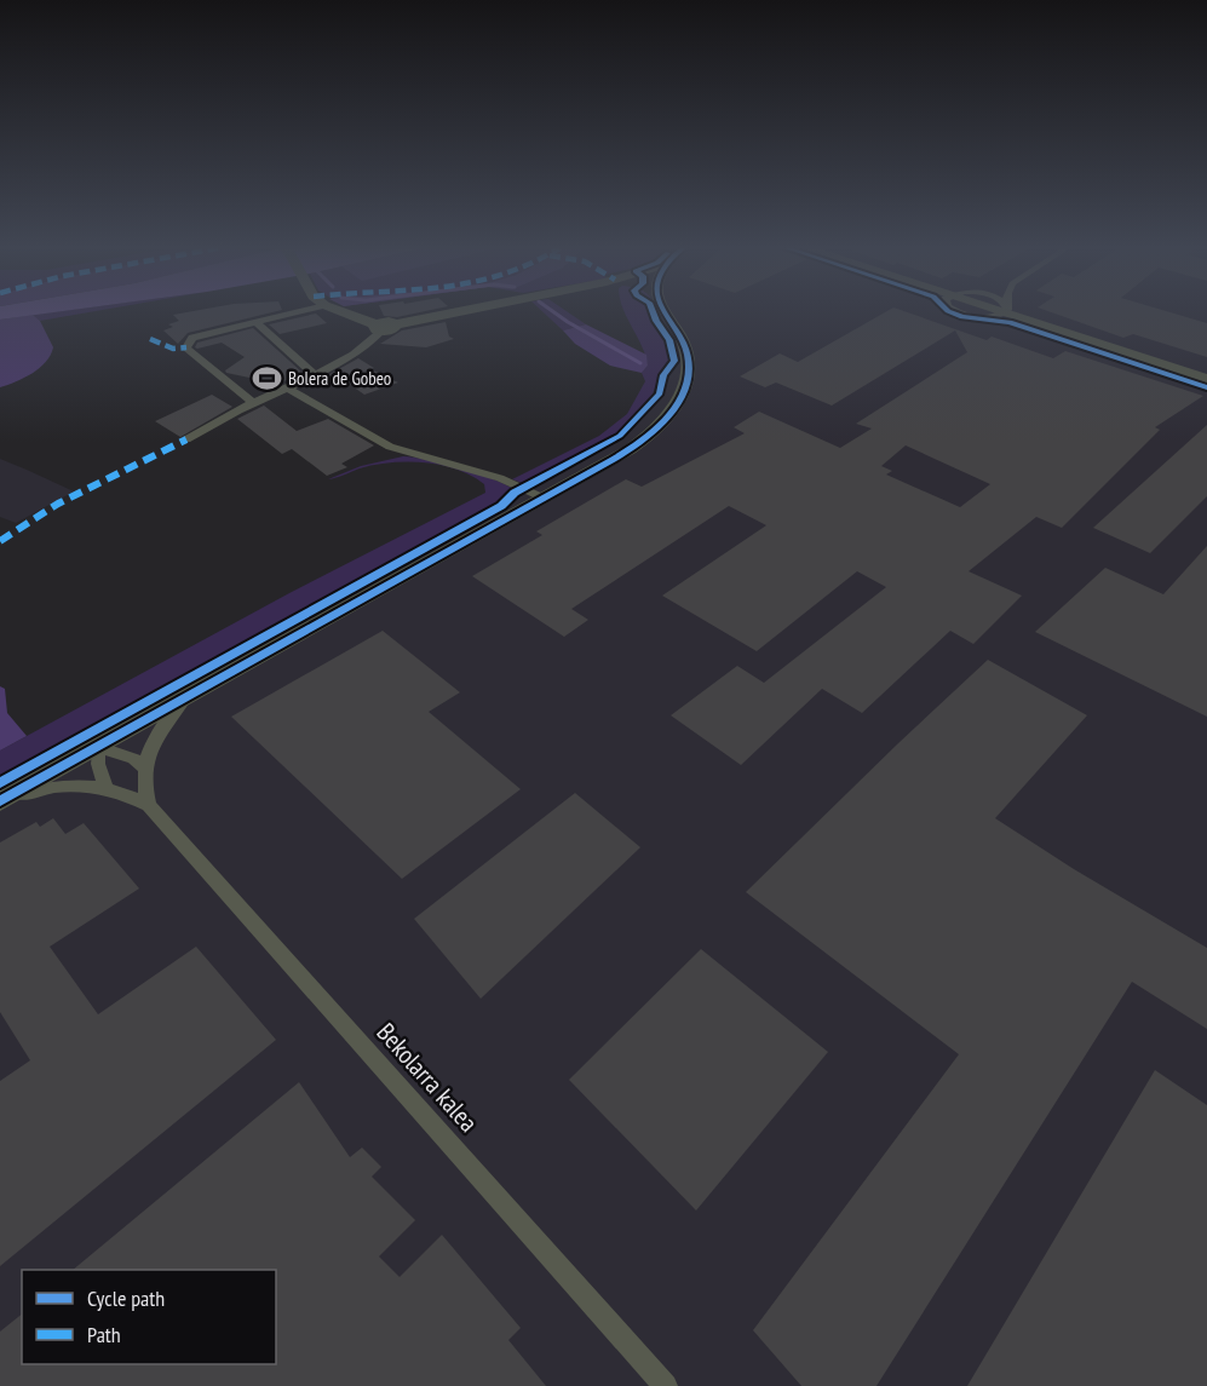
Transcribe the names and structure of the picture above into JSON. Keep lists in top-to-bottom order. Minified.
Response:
{"streets":{"street":["Bekolarra kalea"]},"places":{"sports":["Bolera de Gobeo"]},"legend":["Cycle path","Path"]}
